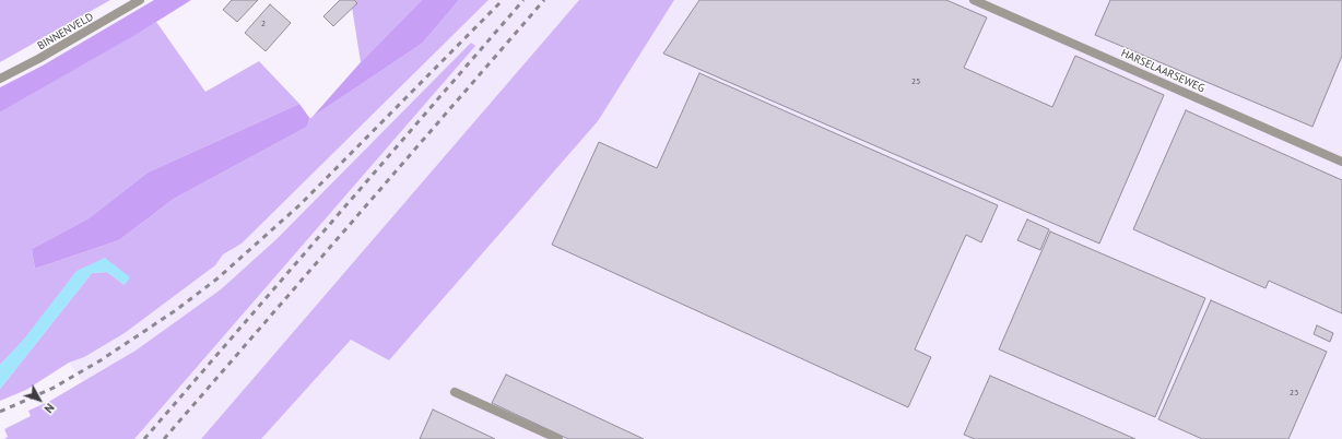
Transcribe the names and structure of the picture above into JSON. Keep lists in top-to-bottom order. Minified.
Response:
{"streets":{"street":["BINNENVELD","HARSELAARSEWEG"]},"house_numbers":["2","25","23"],"north":"bottom right"}
